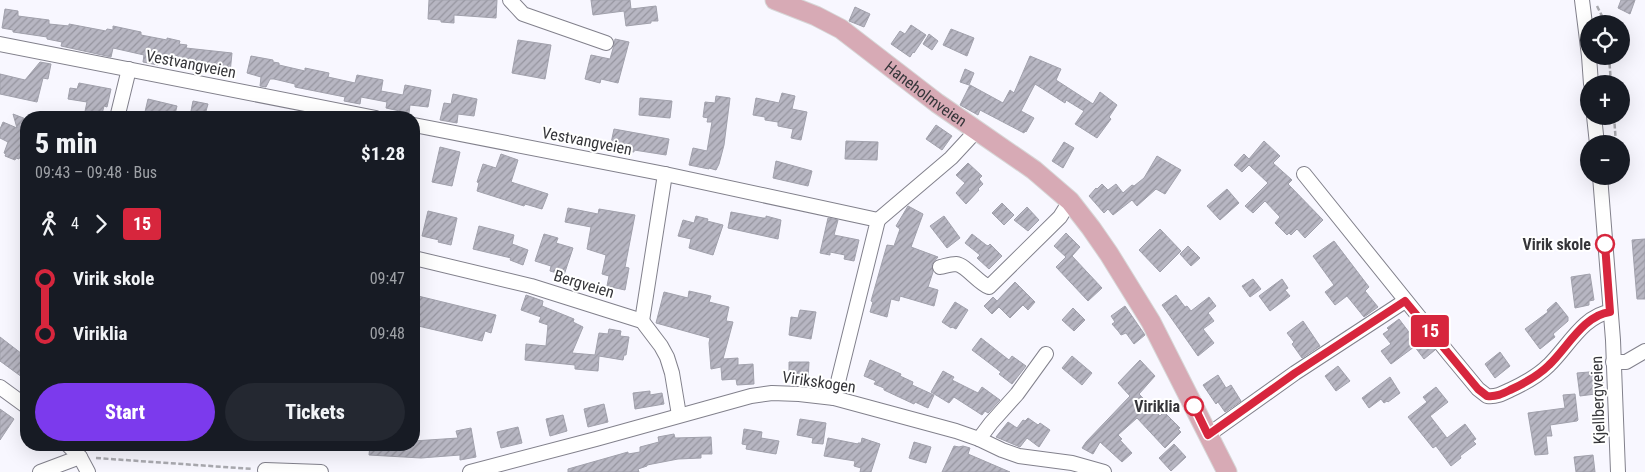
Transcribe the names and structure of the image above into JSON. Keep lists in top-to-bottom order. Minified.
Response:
{"streets":{"main road":["Haneholmveien"],"street":["Vestvangveien","Bergveien","Virikskogen","Kjellbergveien"]},"places":["Virik skole","Viriklia"],"lines":["bus line 15"],"page":{"on_map":"15","map_buttons":["+","−"],"heading":["5 min","09:43 – 09:48 · Bus","$1.28"],"legs":["4","15"],"list":[{"name":"Virik skole","value":"09:47"},{"name":"Viriklia","value":"09:48"}],"buttons":["Start","Tickets"]}}
